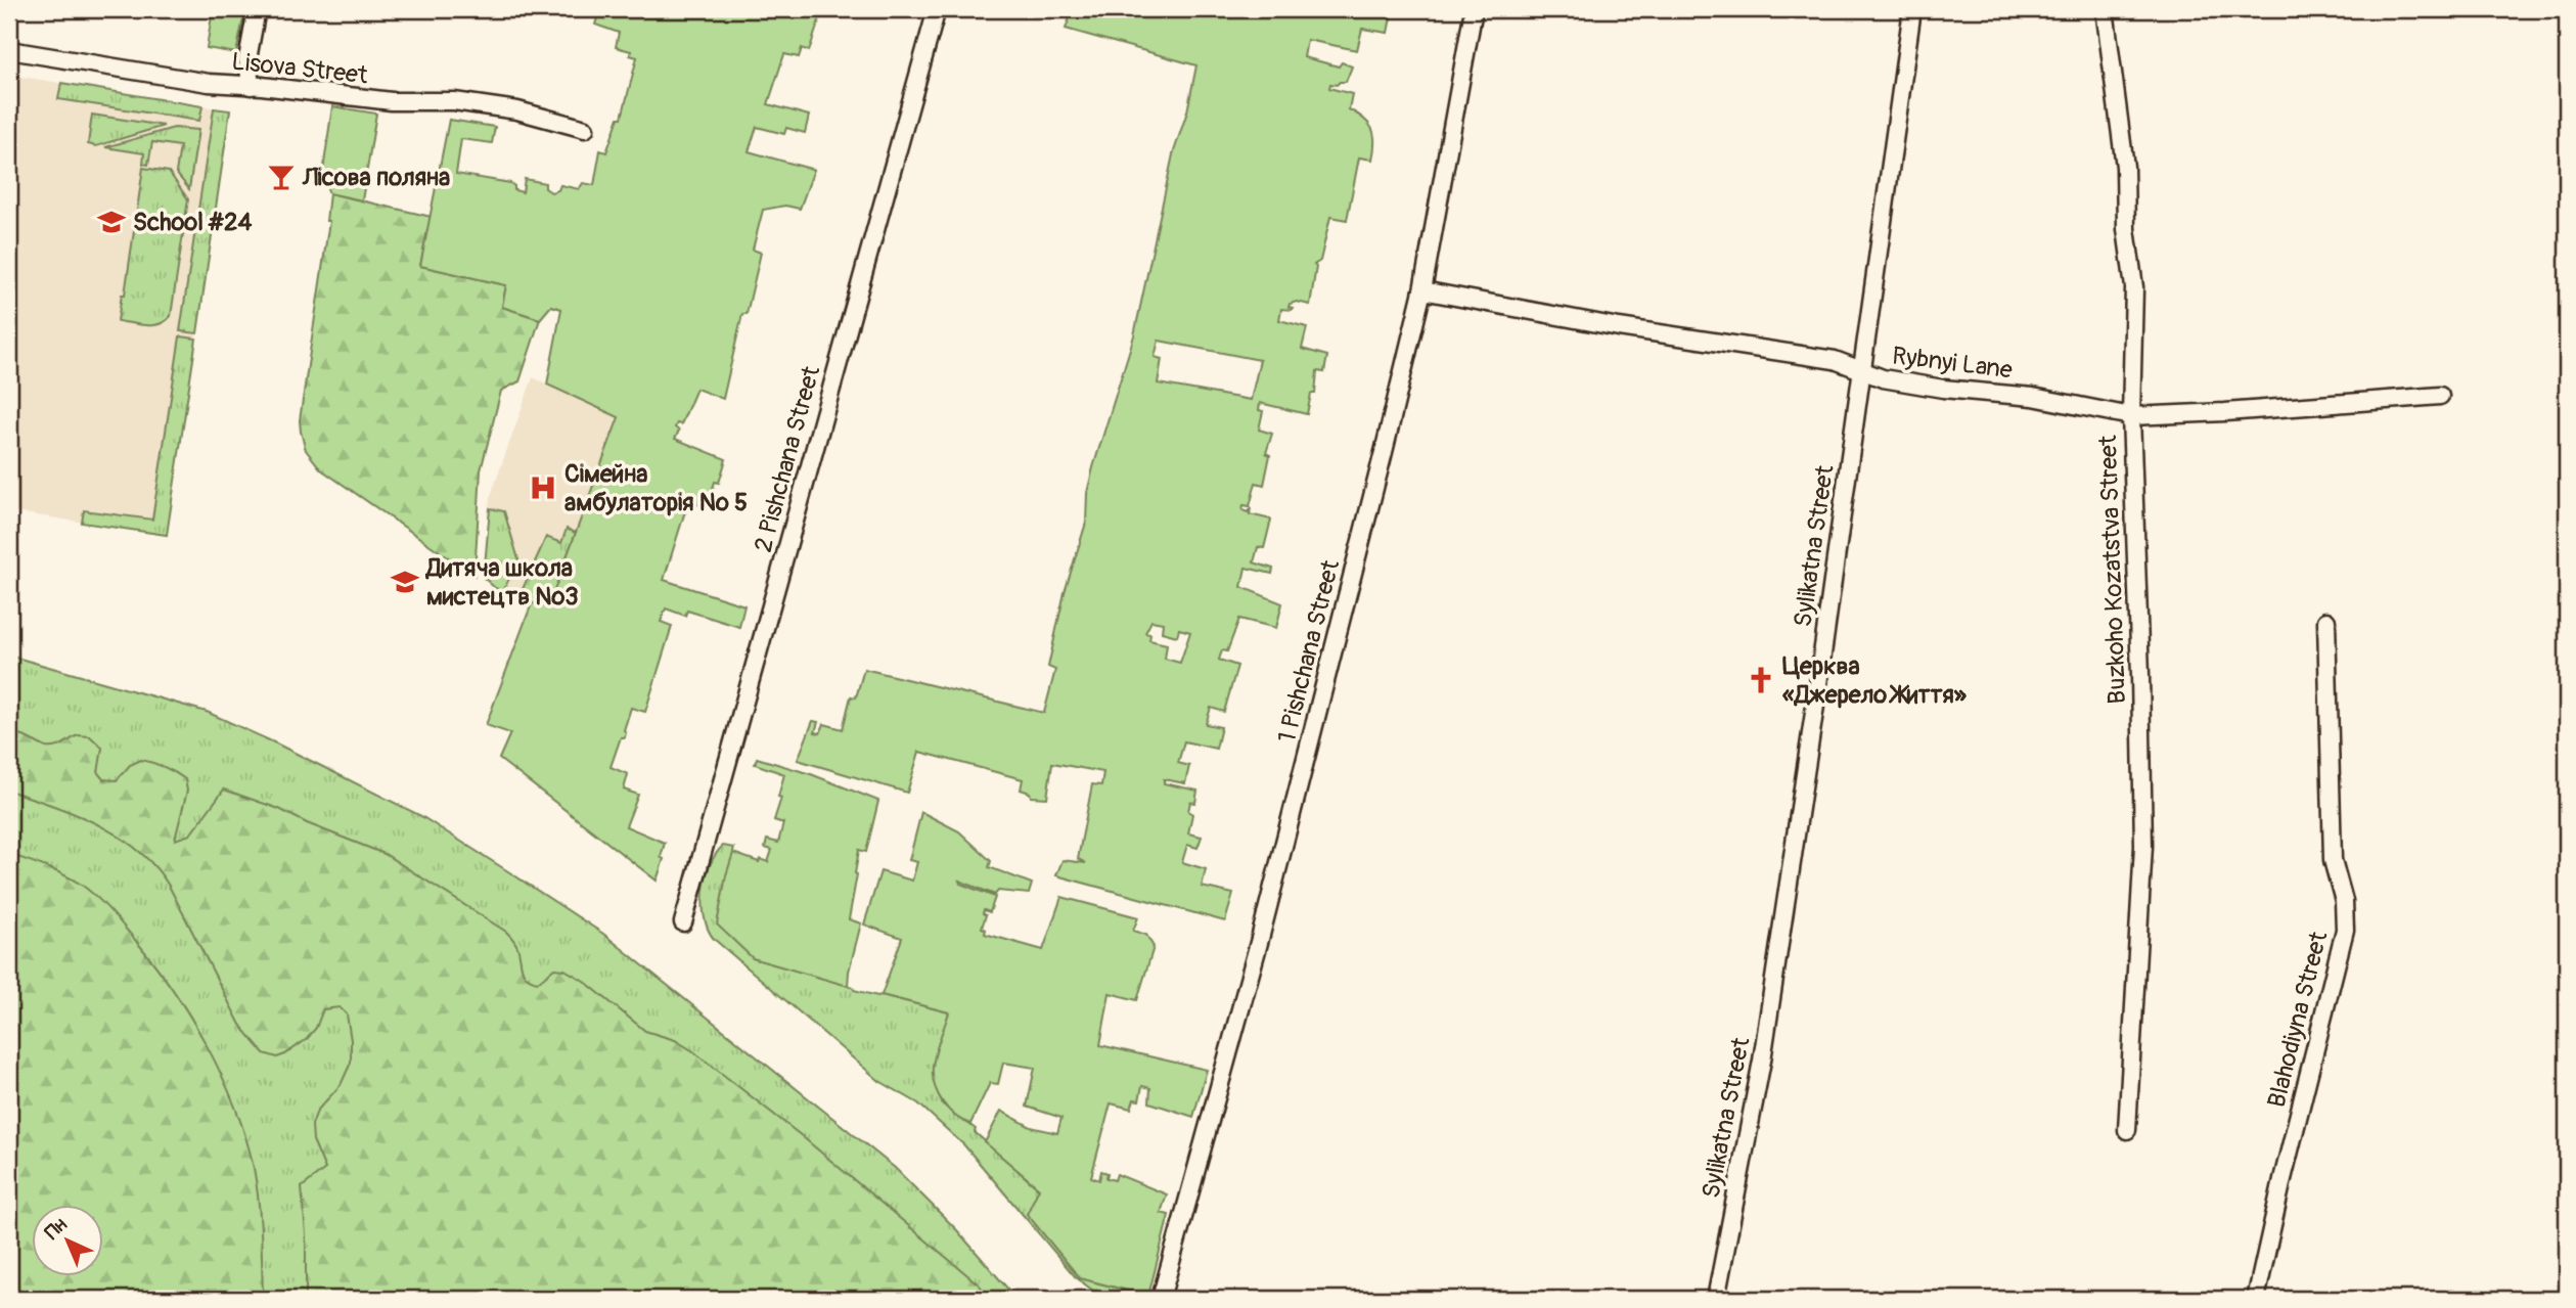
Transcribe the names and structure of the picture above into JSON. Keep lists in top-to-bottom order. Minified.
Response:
{"streets":{"street":["Lisova Street","Rybnyi Lane","2 Pishchana Street","Sylikatna Street","Buzkoho Kozatstva Street","1 Pishchana Street","Blahodiyna Street"]},"crossings":[["Rybnyi Lane","Sylikatna Street"],["Rybnyi Lane","Buzkoho Kozatstva Street"],["Rybnyi Lane","1 Pishchana Street"]],"places":{"bar":["Лісова поляна"],"school or university":["School #24","Дитяча школа мистецтв №3"],"hospital":["Сімейна амбулаторія № 5"],"church":["Церква «Джерело Життя»"]},"north":"top left"}
